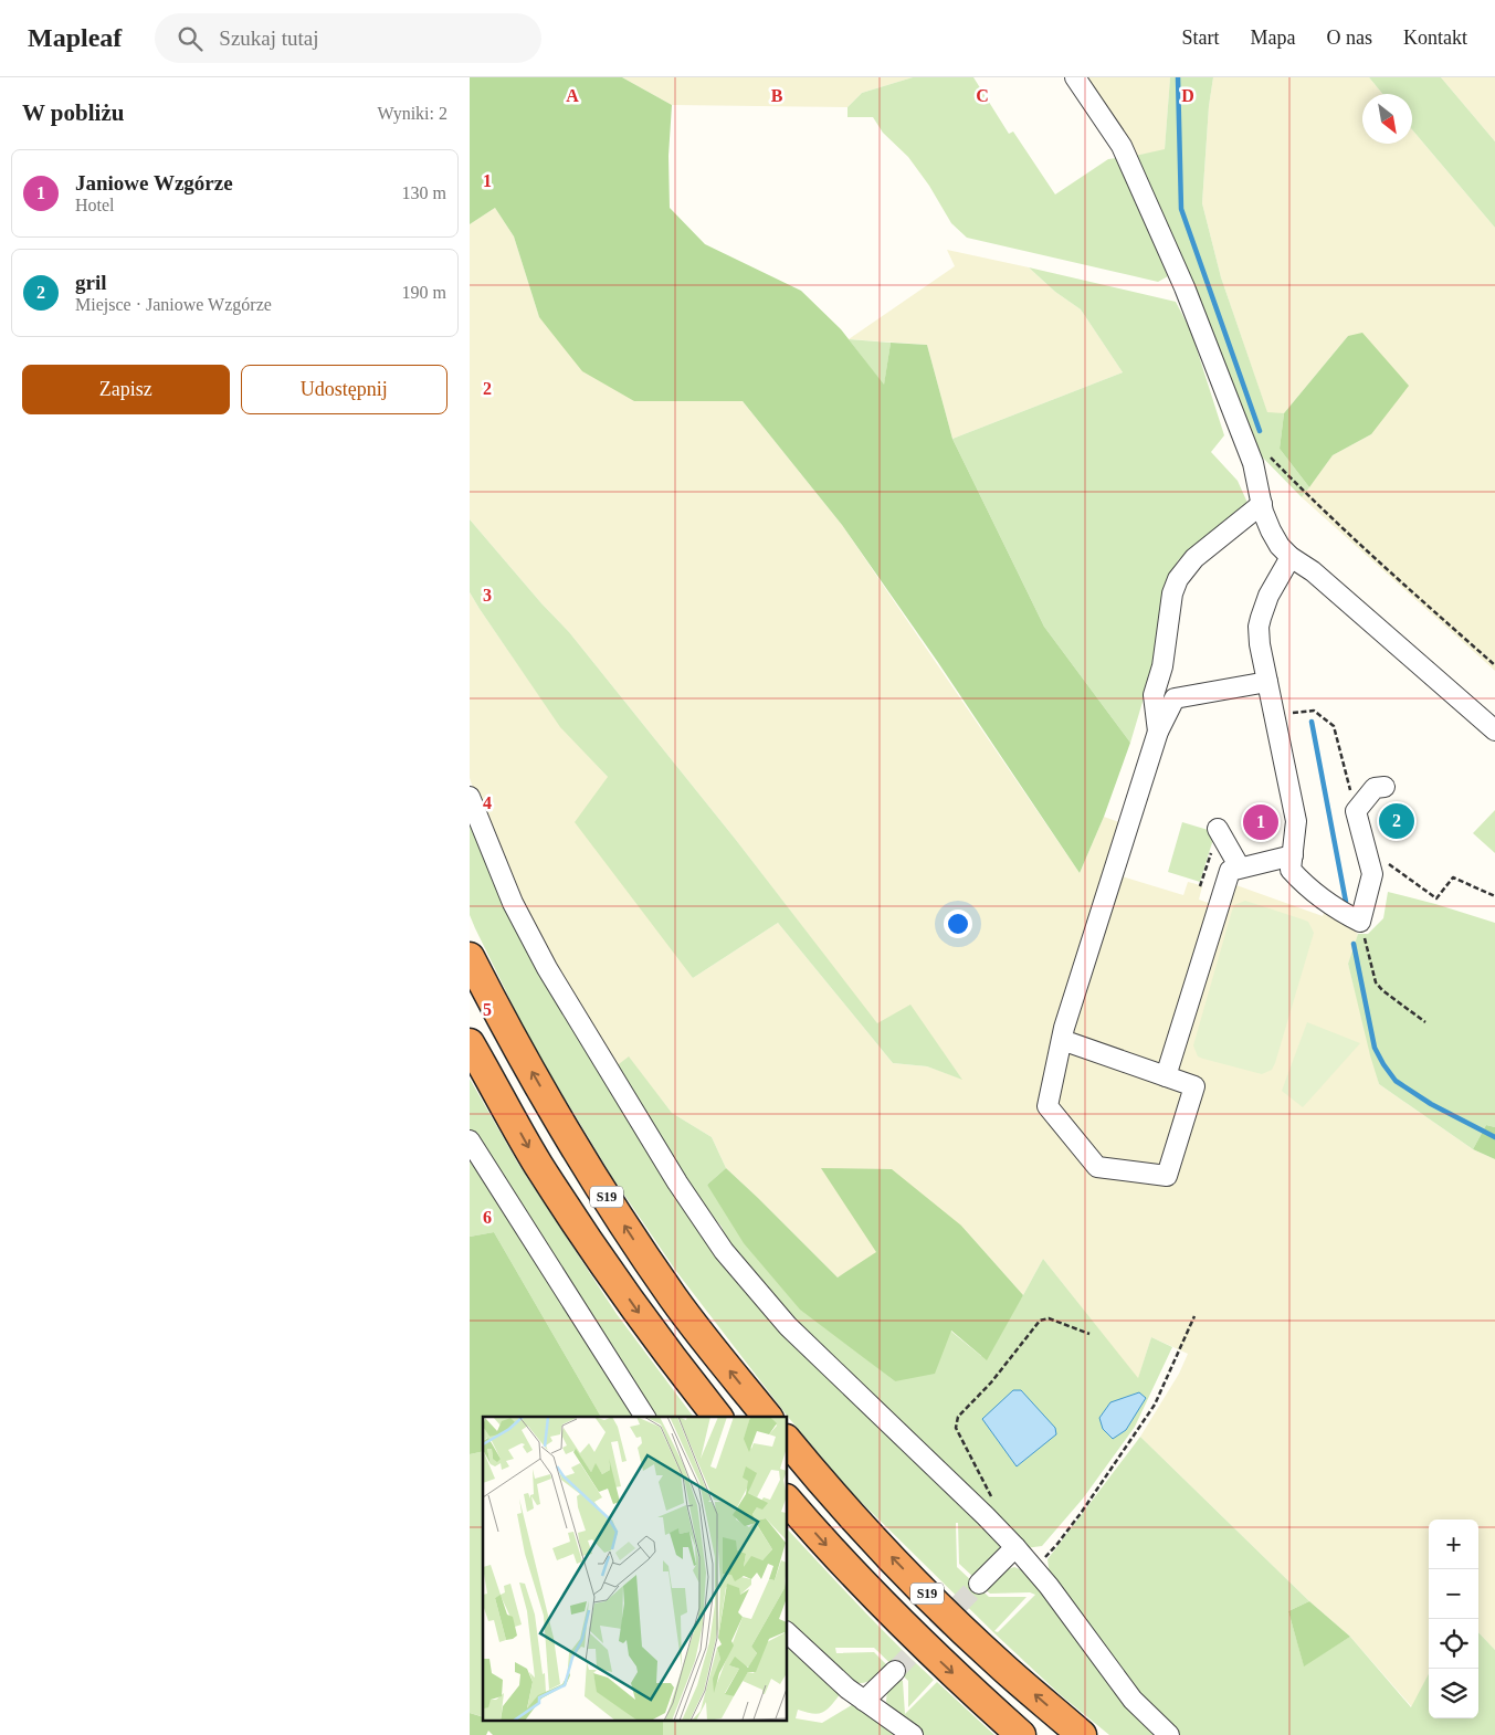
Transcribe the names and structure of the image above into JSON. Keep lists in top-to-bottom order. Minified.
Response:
{"streets":{"highway":["S19"]},"north":"bottom right","page":{"header":"Mapleaf","search":"Szukaj tutaj","nav":["Start","Mapa","O nas","Kontakt"],"heading":["W pobliżu","Wyniki: 2"],"list":[{"mark":"1","name":"Janiowe Wzgórze","note":"Hotel","value":"130 m"},{"mark":"2","name":"gril","note":"Miejsce · Janiowe Wzgórze","value":"190 m"}],"buttons":["Zapisz","Udostępnij"],"pins":["2","1"],"map_buttons":["+","−"]},"grid":{"columns":["A","B","C","D"],"rows":["1","2","3","4","5","6"]}}
